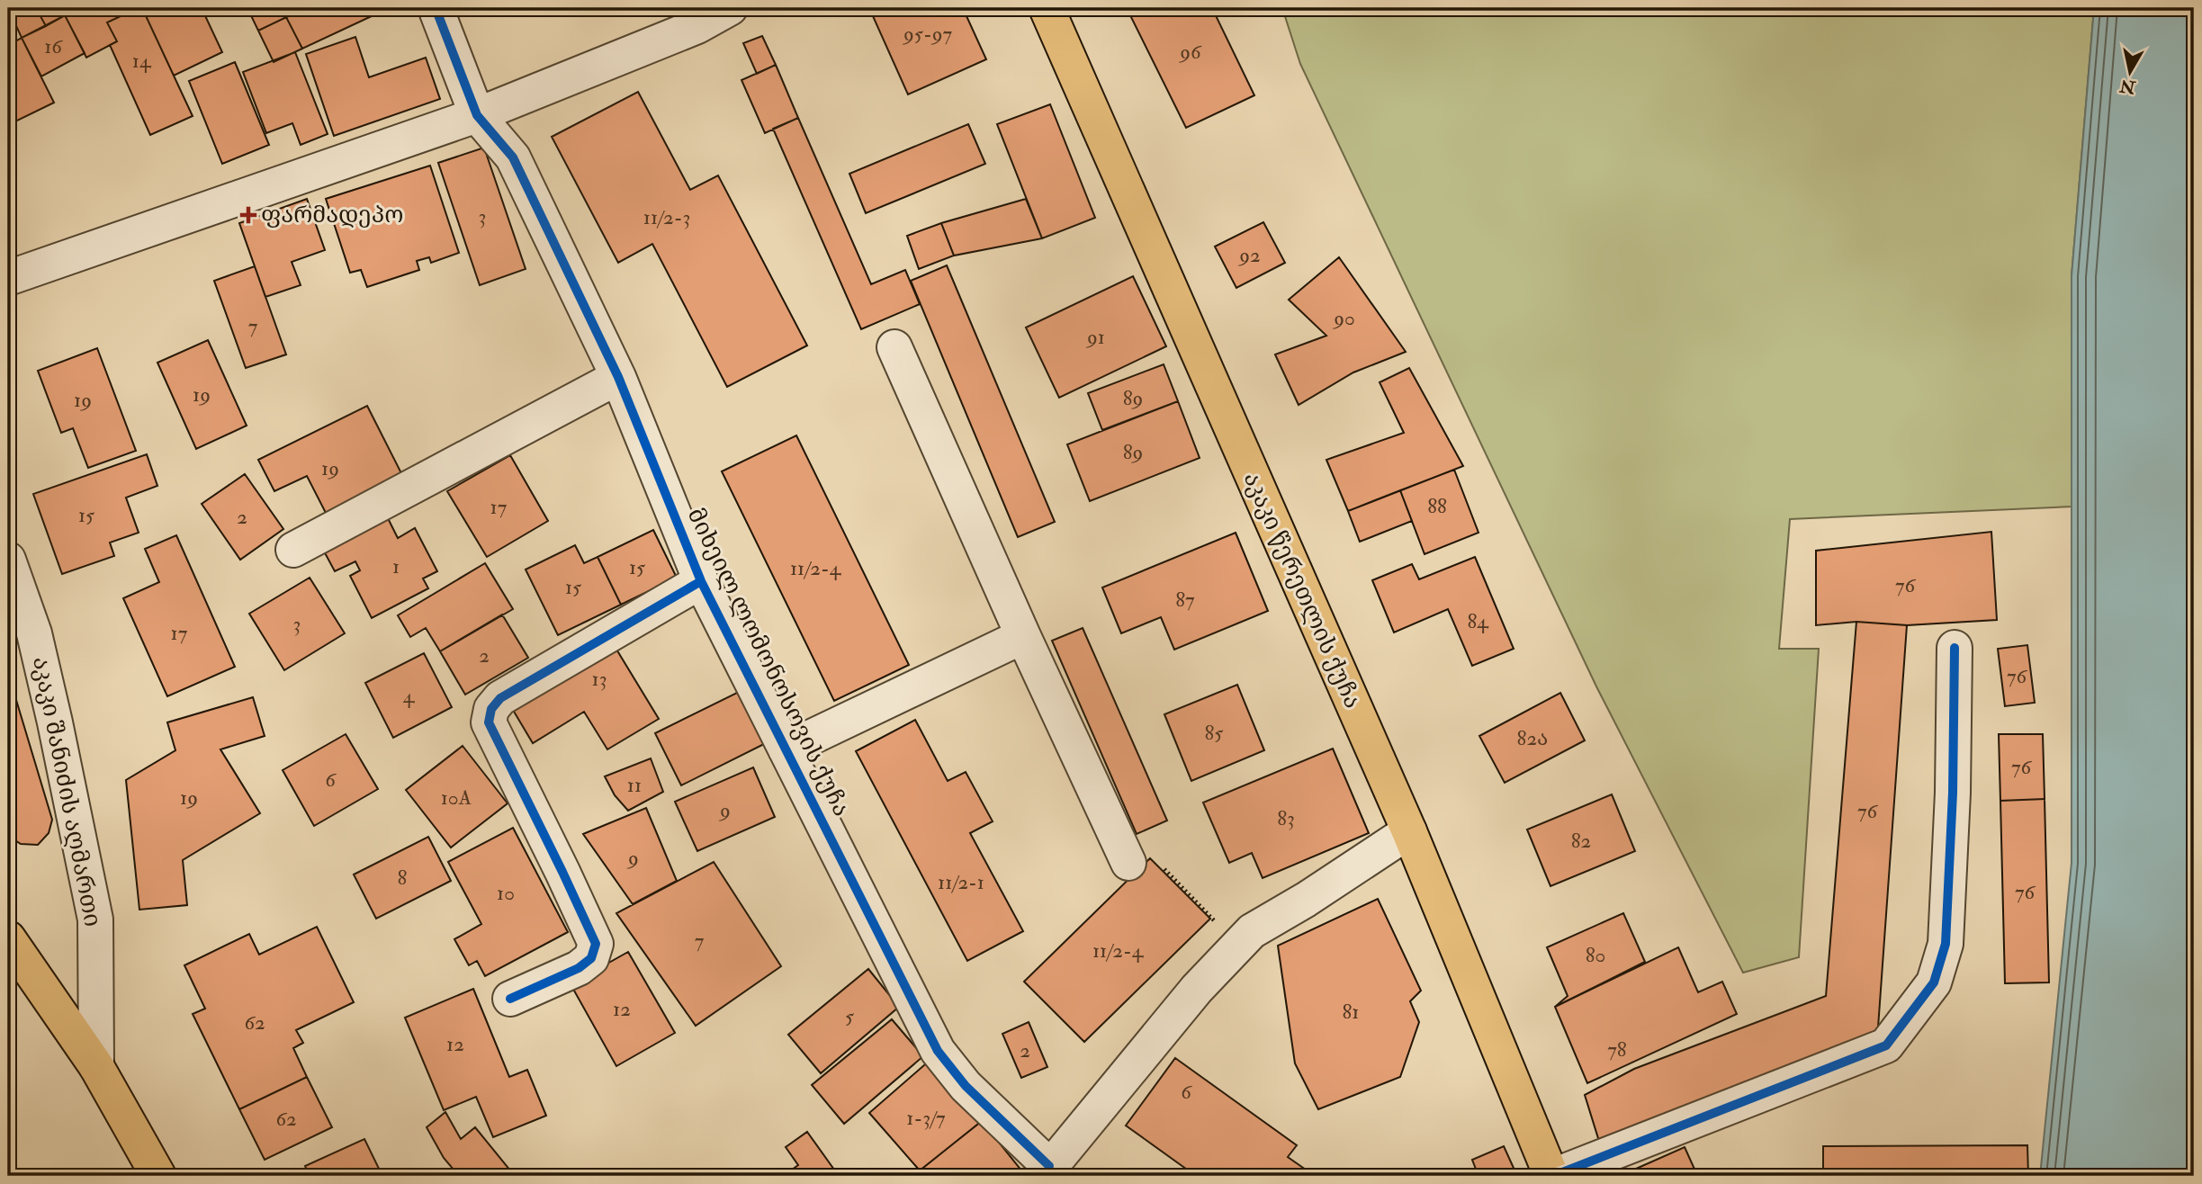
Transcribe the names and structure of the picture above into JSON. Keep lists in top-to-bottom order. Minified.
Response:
{"streets":{"main road":["აკაკი წერეთლის ქუჩა"],"street":["მიხეილ ლომონოსოვის ქუჩა","აკაკი შანიძის აღმართი"]},"places":{"health":["ფარმადეპო"]},"house_numbers":["95-97","16","96","14","3","11/2-3","92","90","7","91","19","89","19","89","19","88","17","15","2","1","15","11/2-4","76","15","87","84","3","17","2","76","13","4","85","82ა","76","6","11","19","10A","9","76","83","82","9","8","11/2-1","76","10","7","11/2-4","80","12","81","5","62","12","78","2","6","1-3/7","62"],"north":"bottom"}
